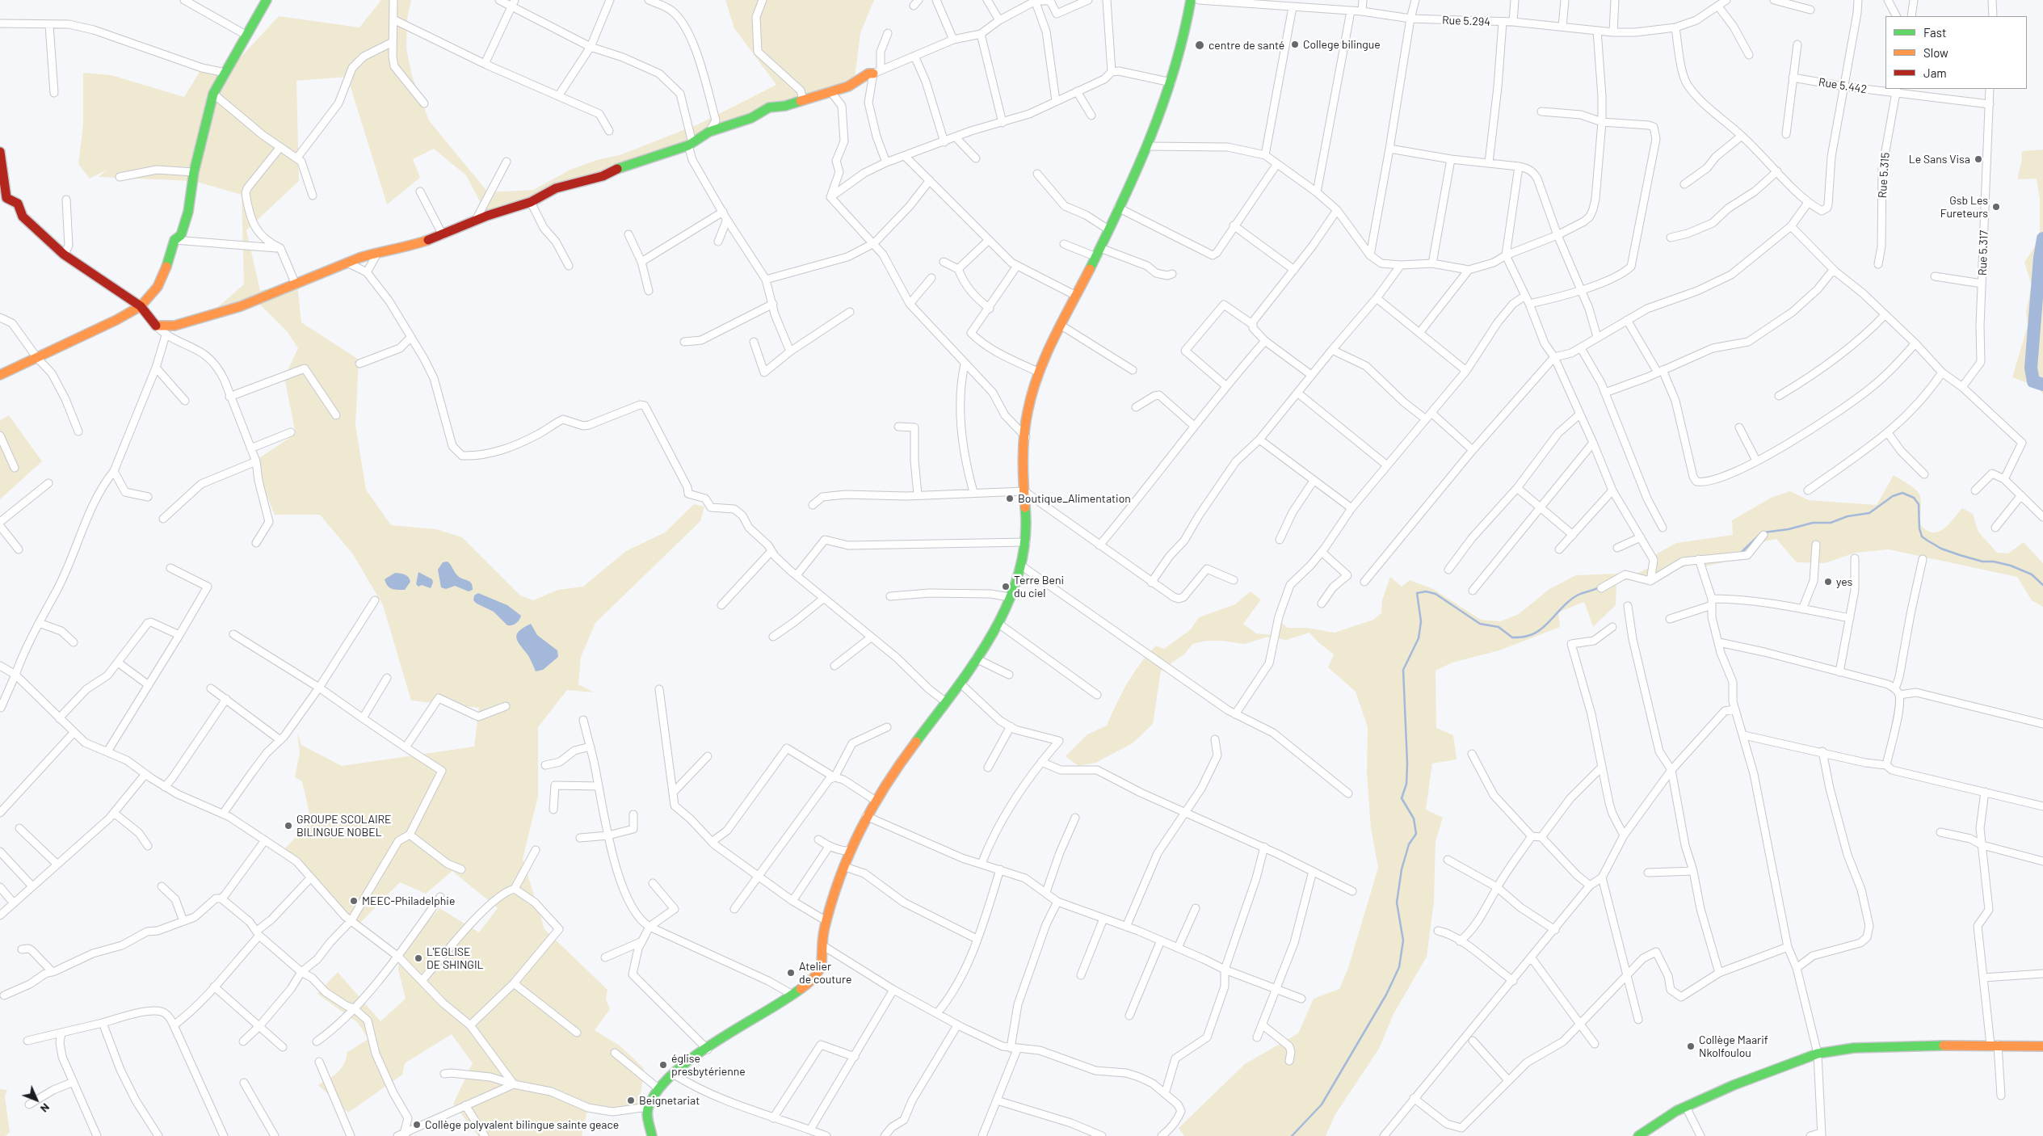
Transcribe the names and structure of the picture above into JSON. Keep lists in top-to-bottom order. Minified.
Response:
{"streets":{"street":["Rue 5.294","Rue 5.442","Rue 5.315","Rue 5.317"]},"crossings":[["Rue 5.442","Rue 5.315"],["Rue 5.442","Rue 5.317"]],"places":["College bilingue","centre de santé","Le Sans Visa","Gsb Les Fureteurs","Boutique_Alimentation","yes","Terre Beni du ciel","GROUPE SCOLAIRE BILINGUE NOBEL","MEEC-Philadelphie","L'EGLISE DE SHINGIL","Atelier de couture","Collège Maarif Nkolfoulou","église presbytérienne","Beignetariat","Collège polyvalent bilingue sainte geace"],"legend":["Fast","Slow","Jam"],"north":"bottom right"}
